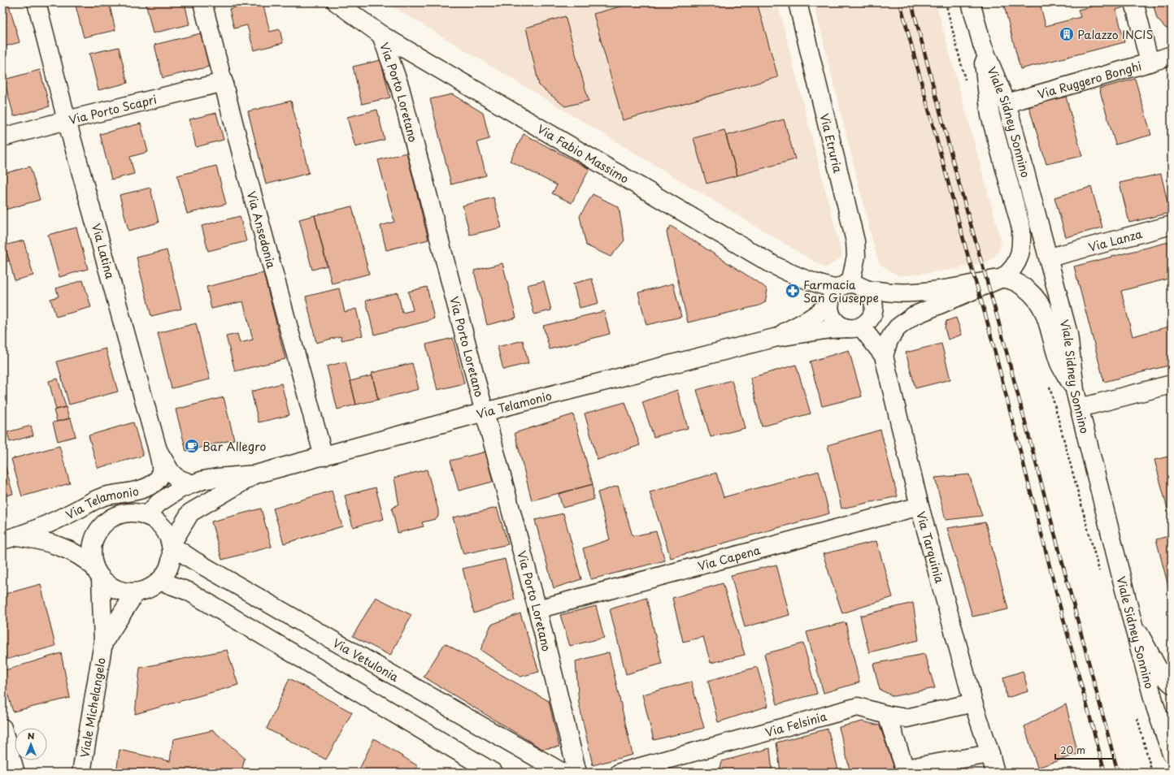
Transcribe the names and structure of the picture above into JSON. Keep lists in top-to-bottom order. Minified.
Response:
{"streets":{"street":["Via Ruggero Bonghi","Via Porto Loretano","Via Porto Scapri","Viale Sidney Sonnino","Via Etruria","Via Fabio Massimo","Via Ansedonia","Via Lanza","Via Latina","Via Telamonio","Via Tarquinia","Via Capena","Via Vetulonia","Viale Michelangelo","Via Felsinia"]},"crossings":[["Via Ruggero Bonghi","Viale Sidney Sonnino"],["Via Porto Loretano","Via Fabio Massimo"],["Via Porto Loretano","Via Telamonio"],["Via Porto Loretano","Via Capena"],["Via Porto Scapri","Via Ansedonia"],["Via Porto Scapri","Via Latina"],["Via Etruria","Via Fabio Massimo"],["Via Etruria","Via Telamonio"],["Via Etruria","Via Tarquinia"],["Via Fabio Massimo","Via Telamonio"],["Via Fabio Massimo","Via Tarquinia"],["Via Ansedonia","Via Telamonio"],["Via Latina","Via Telamonio"],["Via Telamonio","Via Tarquinia"],["Via Telamonio","Via Vetulonia"],["Via Telamonio","Viale Michelangelo"],["Via Tarquinia","Via Capena"],["Via Tarquinia","Via Felsinia"],["Via Vetulonia","Viale Michelangelo"]],"places":{"building":["Palazzo INCIS"],"pharmacy":["Farmacia San Giuseppe"],"cafe":["Bar Allegro"]},"scale_bar":"20 m","north":"top"}
